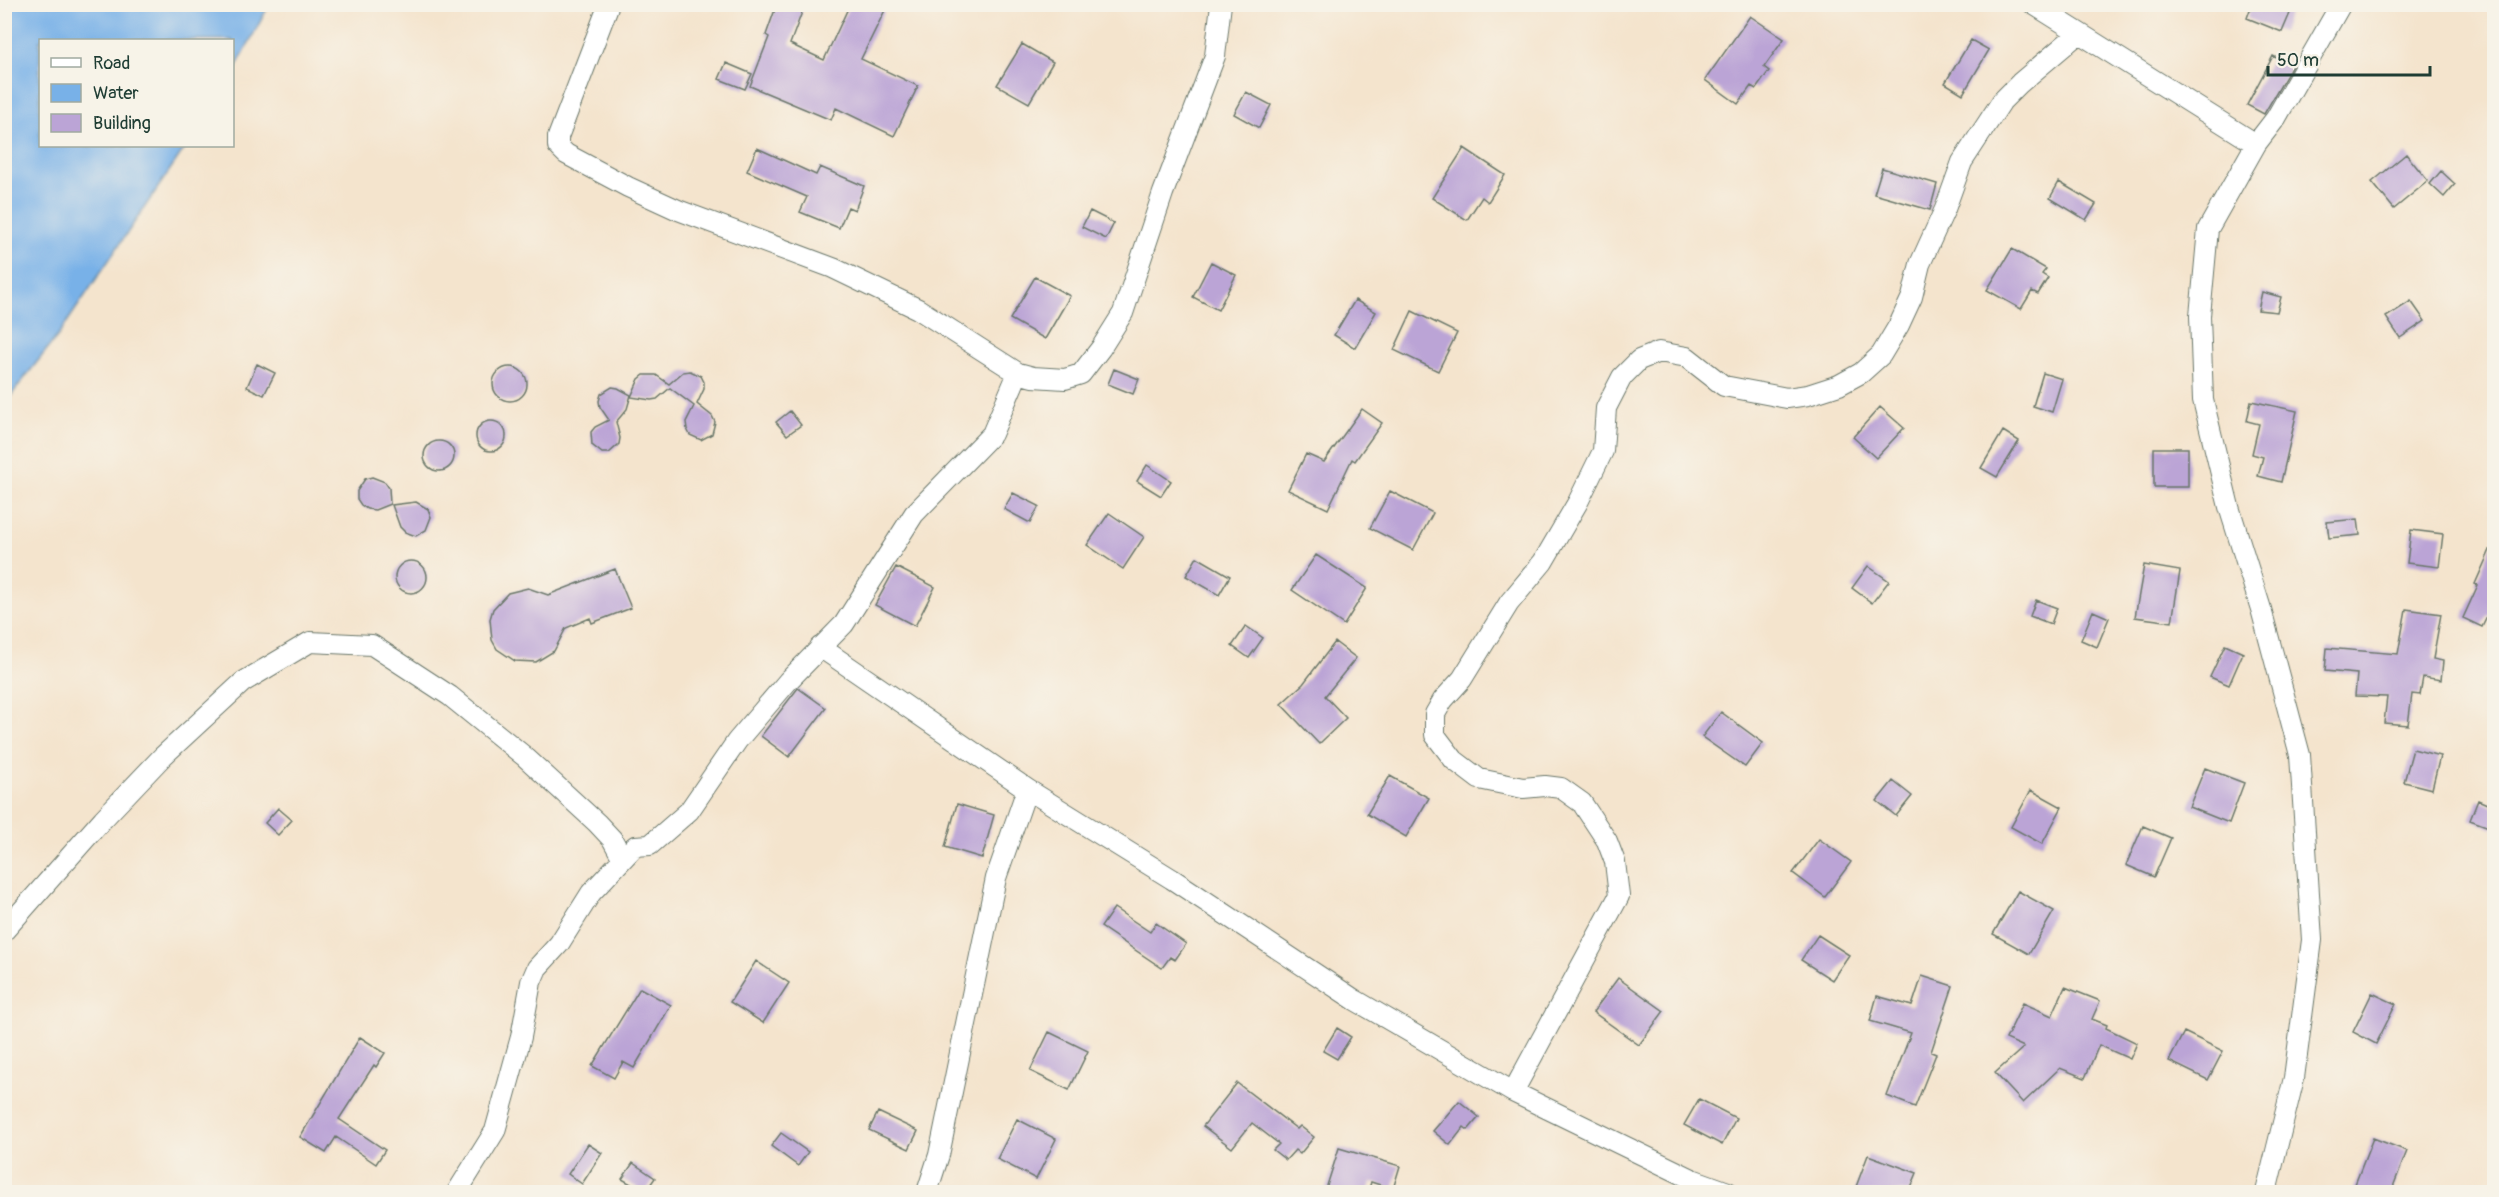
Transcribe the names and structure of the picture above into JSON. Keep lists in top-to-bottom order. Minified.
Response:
{"legend":["Road","Water","Building"],"scale_bar":"50 m"}
